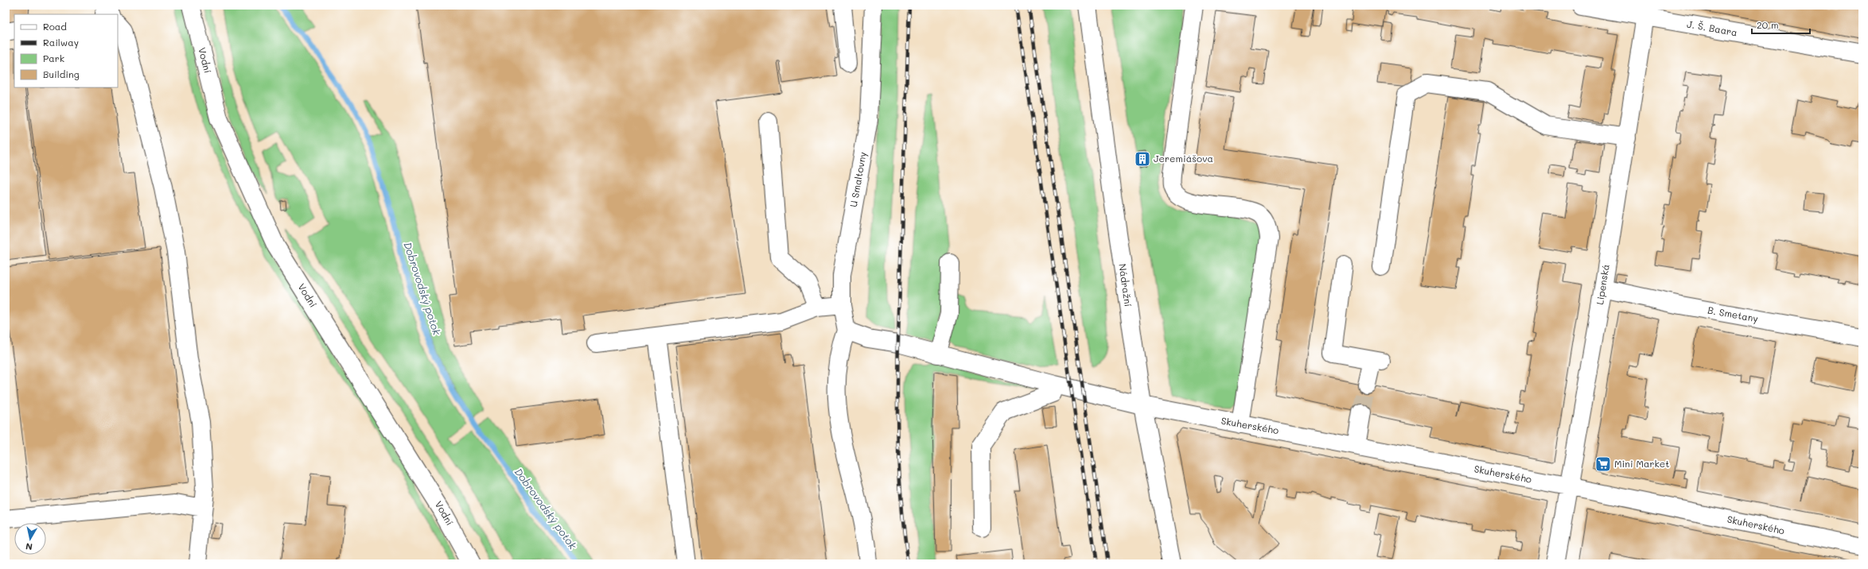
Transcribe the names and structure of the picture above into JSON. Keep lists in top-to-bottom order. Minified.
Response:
{"streets":{"street":["J. Š. Baara","Vodní","U Smaltovny","Lipenská","Nádražní","B. Smetany","Skuherského"]},"crossings":[["J. Š. Baara","Lipenská"],["U Smaltovny","Skuherského"],["Lipenská","B. Smetany"],["Lipenská","Skuherského"],["Nádražní","Skuherského"]],"water":["Dobrovodský potok"],"places":{"building":["Jeremiášova"],"supermarket":["Mini Market"]},"legend":["Road","Railway","Park","Building"],"scale_bar":"20 m","north":"bottom"}
